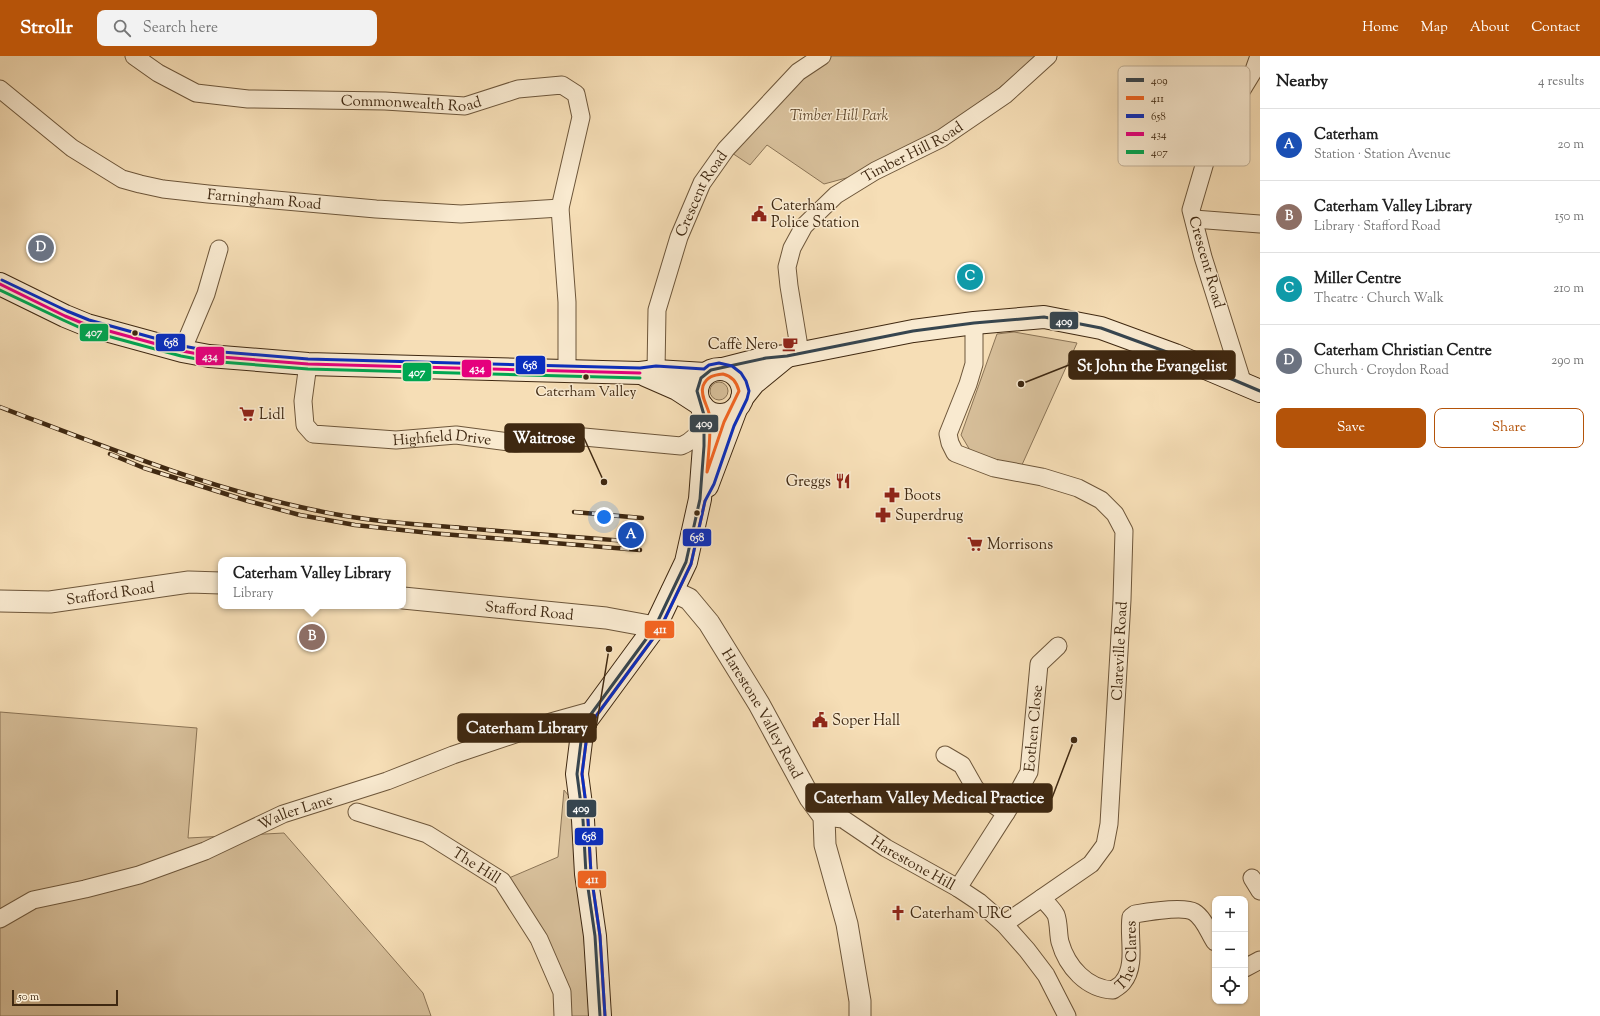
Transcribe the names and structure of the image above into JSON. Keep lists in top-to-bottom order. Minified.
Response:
{"streets":{"street":["Commonwealth Road","Timber Hill Road","Crescent Road","Farningham Road","Highfield Drive","Stafford Road","Clareville Road","Harestone Valley Road","Eothen Close","Waller Lane","Harestone Hill","The Hill","The Clares"]},"crossings":[["Commonwealth Road","Farningham Road"],["Clareville Road","Harestone Hill"],["Clareville Road","The Clares"],["Harestone Valley Road","Harestone Hill"],["Eothen Close","Harestone Hill"]],"parks":["Timber Hill Park"],"places":{"public building":["Caterham Police Station","Soper Hall"],"cafe":["Caffè Nero"],"other":["Caterham Valley","St John the Evangelist","Waitrose","Caterham Library","Caterham Valley Medical Practice"],"supermarket":["Lidl","Morrisons"],"restaurant":["Greggs"],"pharmacy":["Boots","Superdrug"],"church":["Caterham URC"]},"lines":["transit line 658","transit line 434","transit line 407","transit line 409","transit line 411"],"legend":["409","411","658","434","407"],"scale_bar":"50 m","page":{"header":"Strollr","search":"Search here","nav":["Home","Map","About","Contact"],"heading":["Nearby","4 results"],"list":[{"mark":"A","name":"Caterham","note":"Station · Station Avenue","value":"20 m"},{"mark":"B","name":"Caterham Valley Library","note":"Library · Stafford Road","value":"150 m"},{"mark":"C","name":"Miller Centre","note":"Theatre · Church Walk","value":"210 m"},{"mark":"D","name":"Caterham Christian Centre","note":"Church · Croydon Road","value":"290 m"}],"pins":["D","C","A","B"],"buttons":["Save","Share"],"popup":["Caterham Valley Library","Library"],"map_buttons":["+","−"],"scale":"50 m"}}
